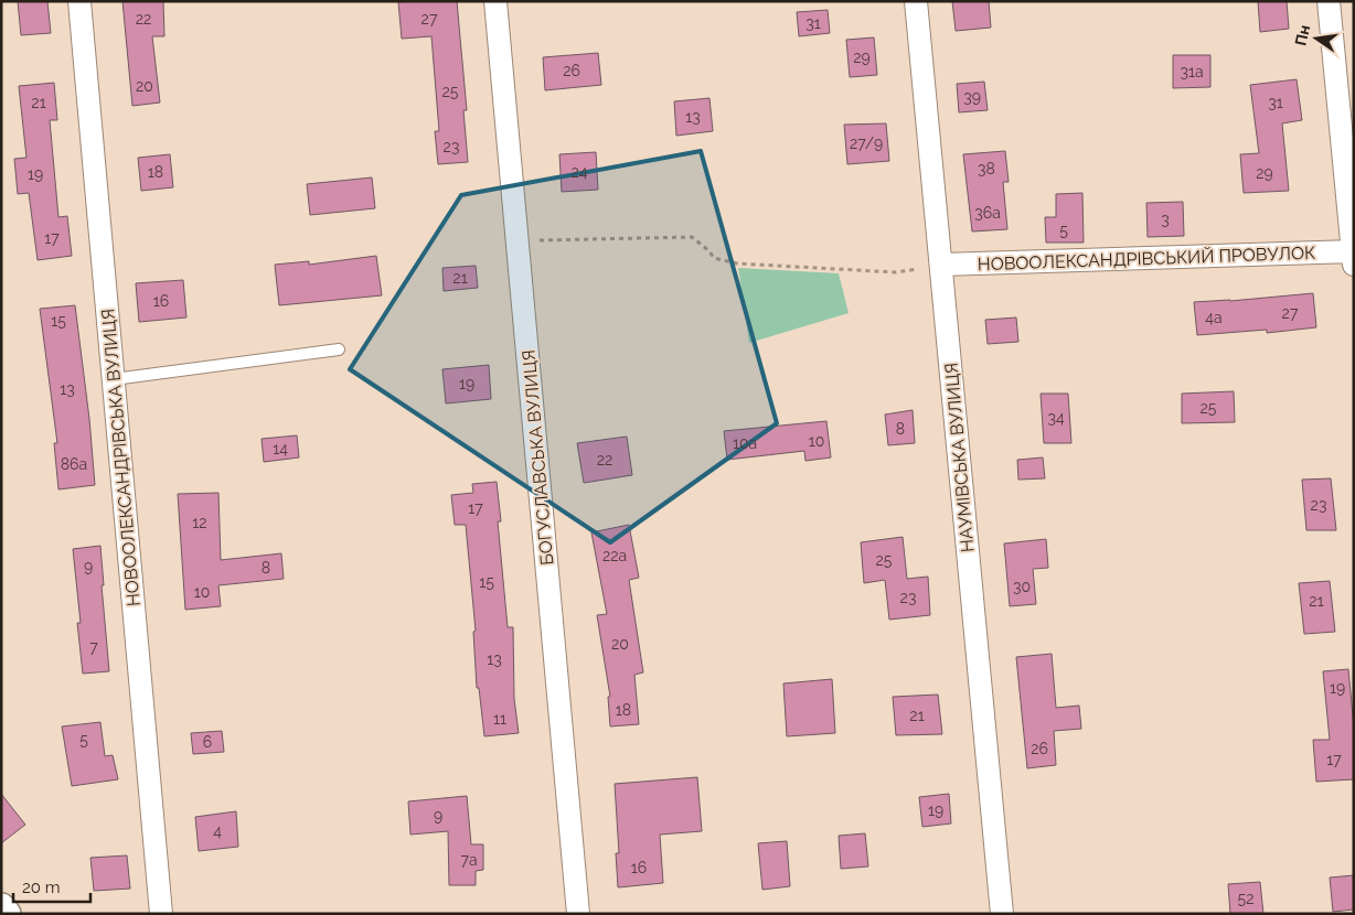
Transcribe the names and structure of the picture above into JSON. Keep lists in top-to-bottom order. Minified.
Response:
{"streets":{"street":["НОВООЛЕКСАНДРІВСЬКИЙ ПРОВУЛОК","НОВООЛЕКСАНДРІВСЬКА ВУЛИЦЯ","БОГУСЛАВСЬКА ВУЛИЦЯ","НАУМІВСЬКА ВУЛИЦЯ"]},"crossings":[["НОВООЛЕКСАНДРІВСЬКИЙ ПРОВУЛОК","НАУМІВСЬКА ВУЛИЦЯ"]],"house_numbers":["22","27","31","29","26","31а","20","25","39","21","31","13","27/9","23","38","18","24","29","19","36а","3","5","17","21","16","27","4а","15","19","13","25","34","8","10","10а","14","22","86а","23","17","12","22а","25","9","8","15","30","10","23","21","20","7","13","19","18","21","11","5","6","26","17","19","9","4","7а","16","52"],"scale_bar":"20 m","north":"left"}
